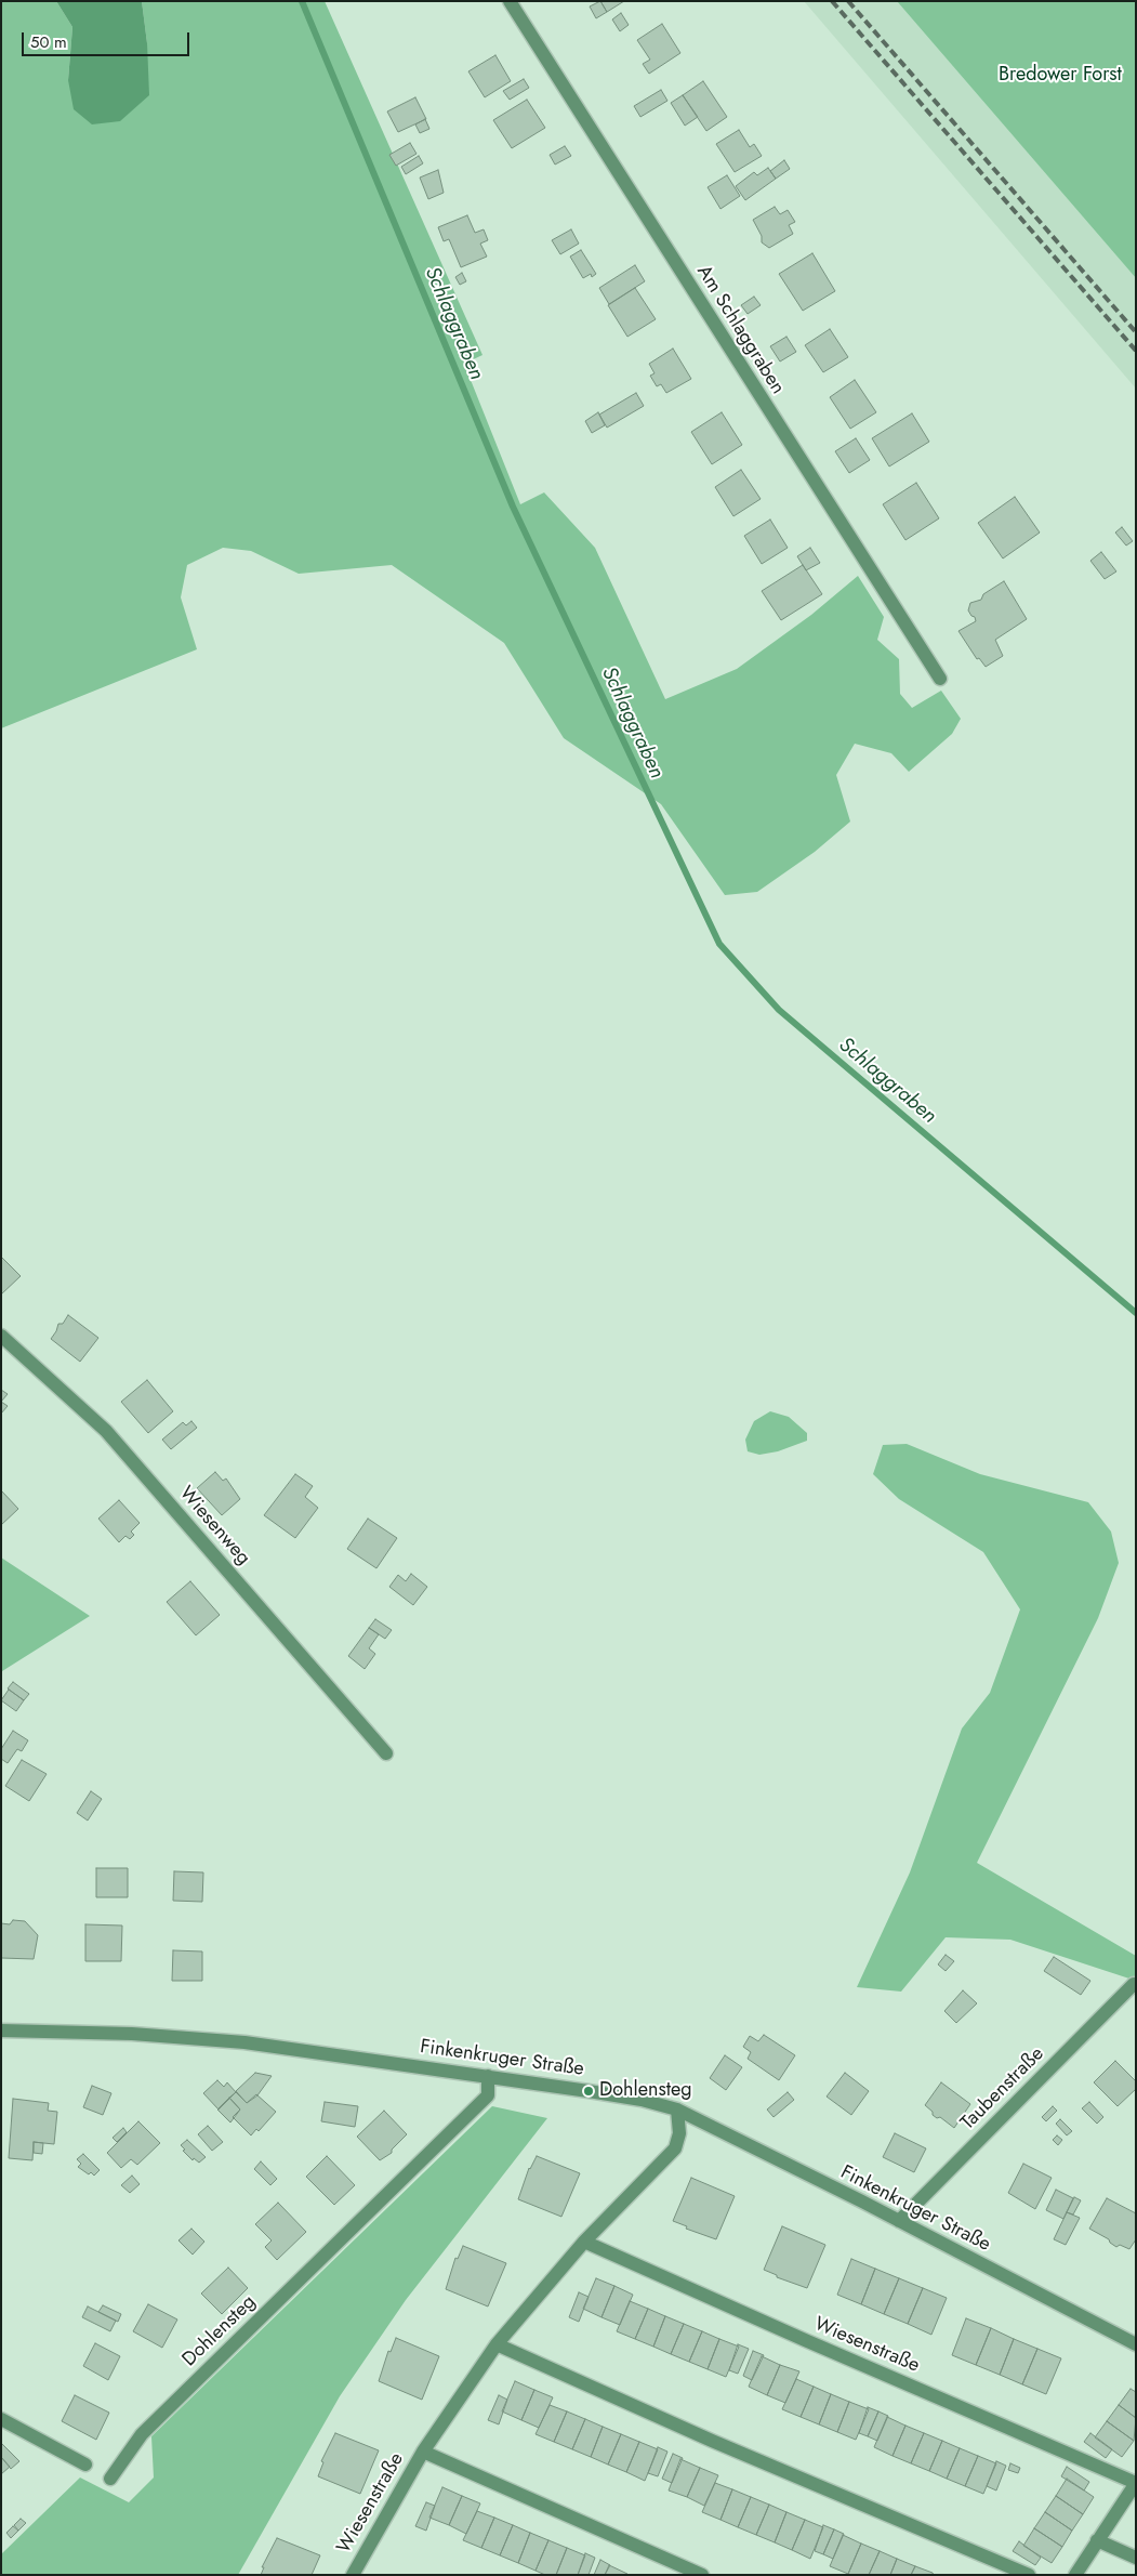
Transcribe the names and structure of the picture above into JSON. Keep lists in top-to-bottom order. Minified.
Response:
{"streets":{"street":["Am Schlaggraben","Wiesenweg","Finkenkruger Straße","Taubenstraße","Dohlensteg","Wiesenstraße"]},"crossings":[["Finkenkruger Straße","Taubenstraße"],["Finkenkruger Straße","Dohlensteg"],["Finkenkruger Straße","Wiesenstraße"]],"water":["Schlaggraben"],"parks":["Bredower Forst"],"places":["Dohlensteg"],"scale_bar":"50 m"}
